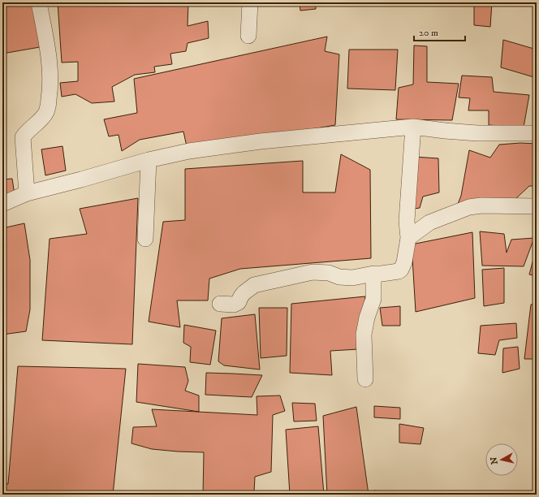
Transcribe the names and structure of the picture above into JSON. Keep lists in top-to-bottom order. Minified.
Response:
{"scale_bar":"20 m","north":"left"}
